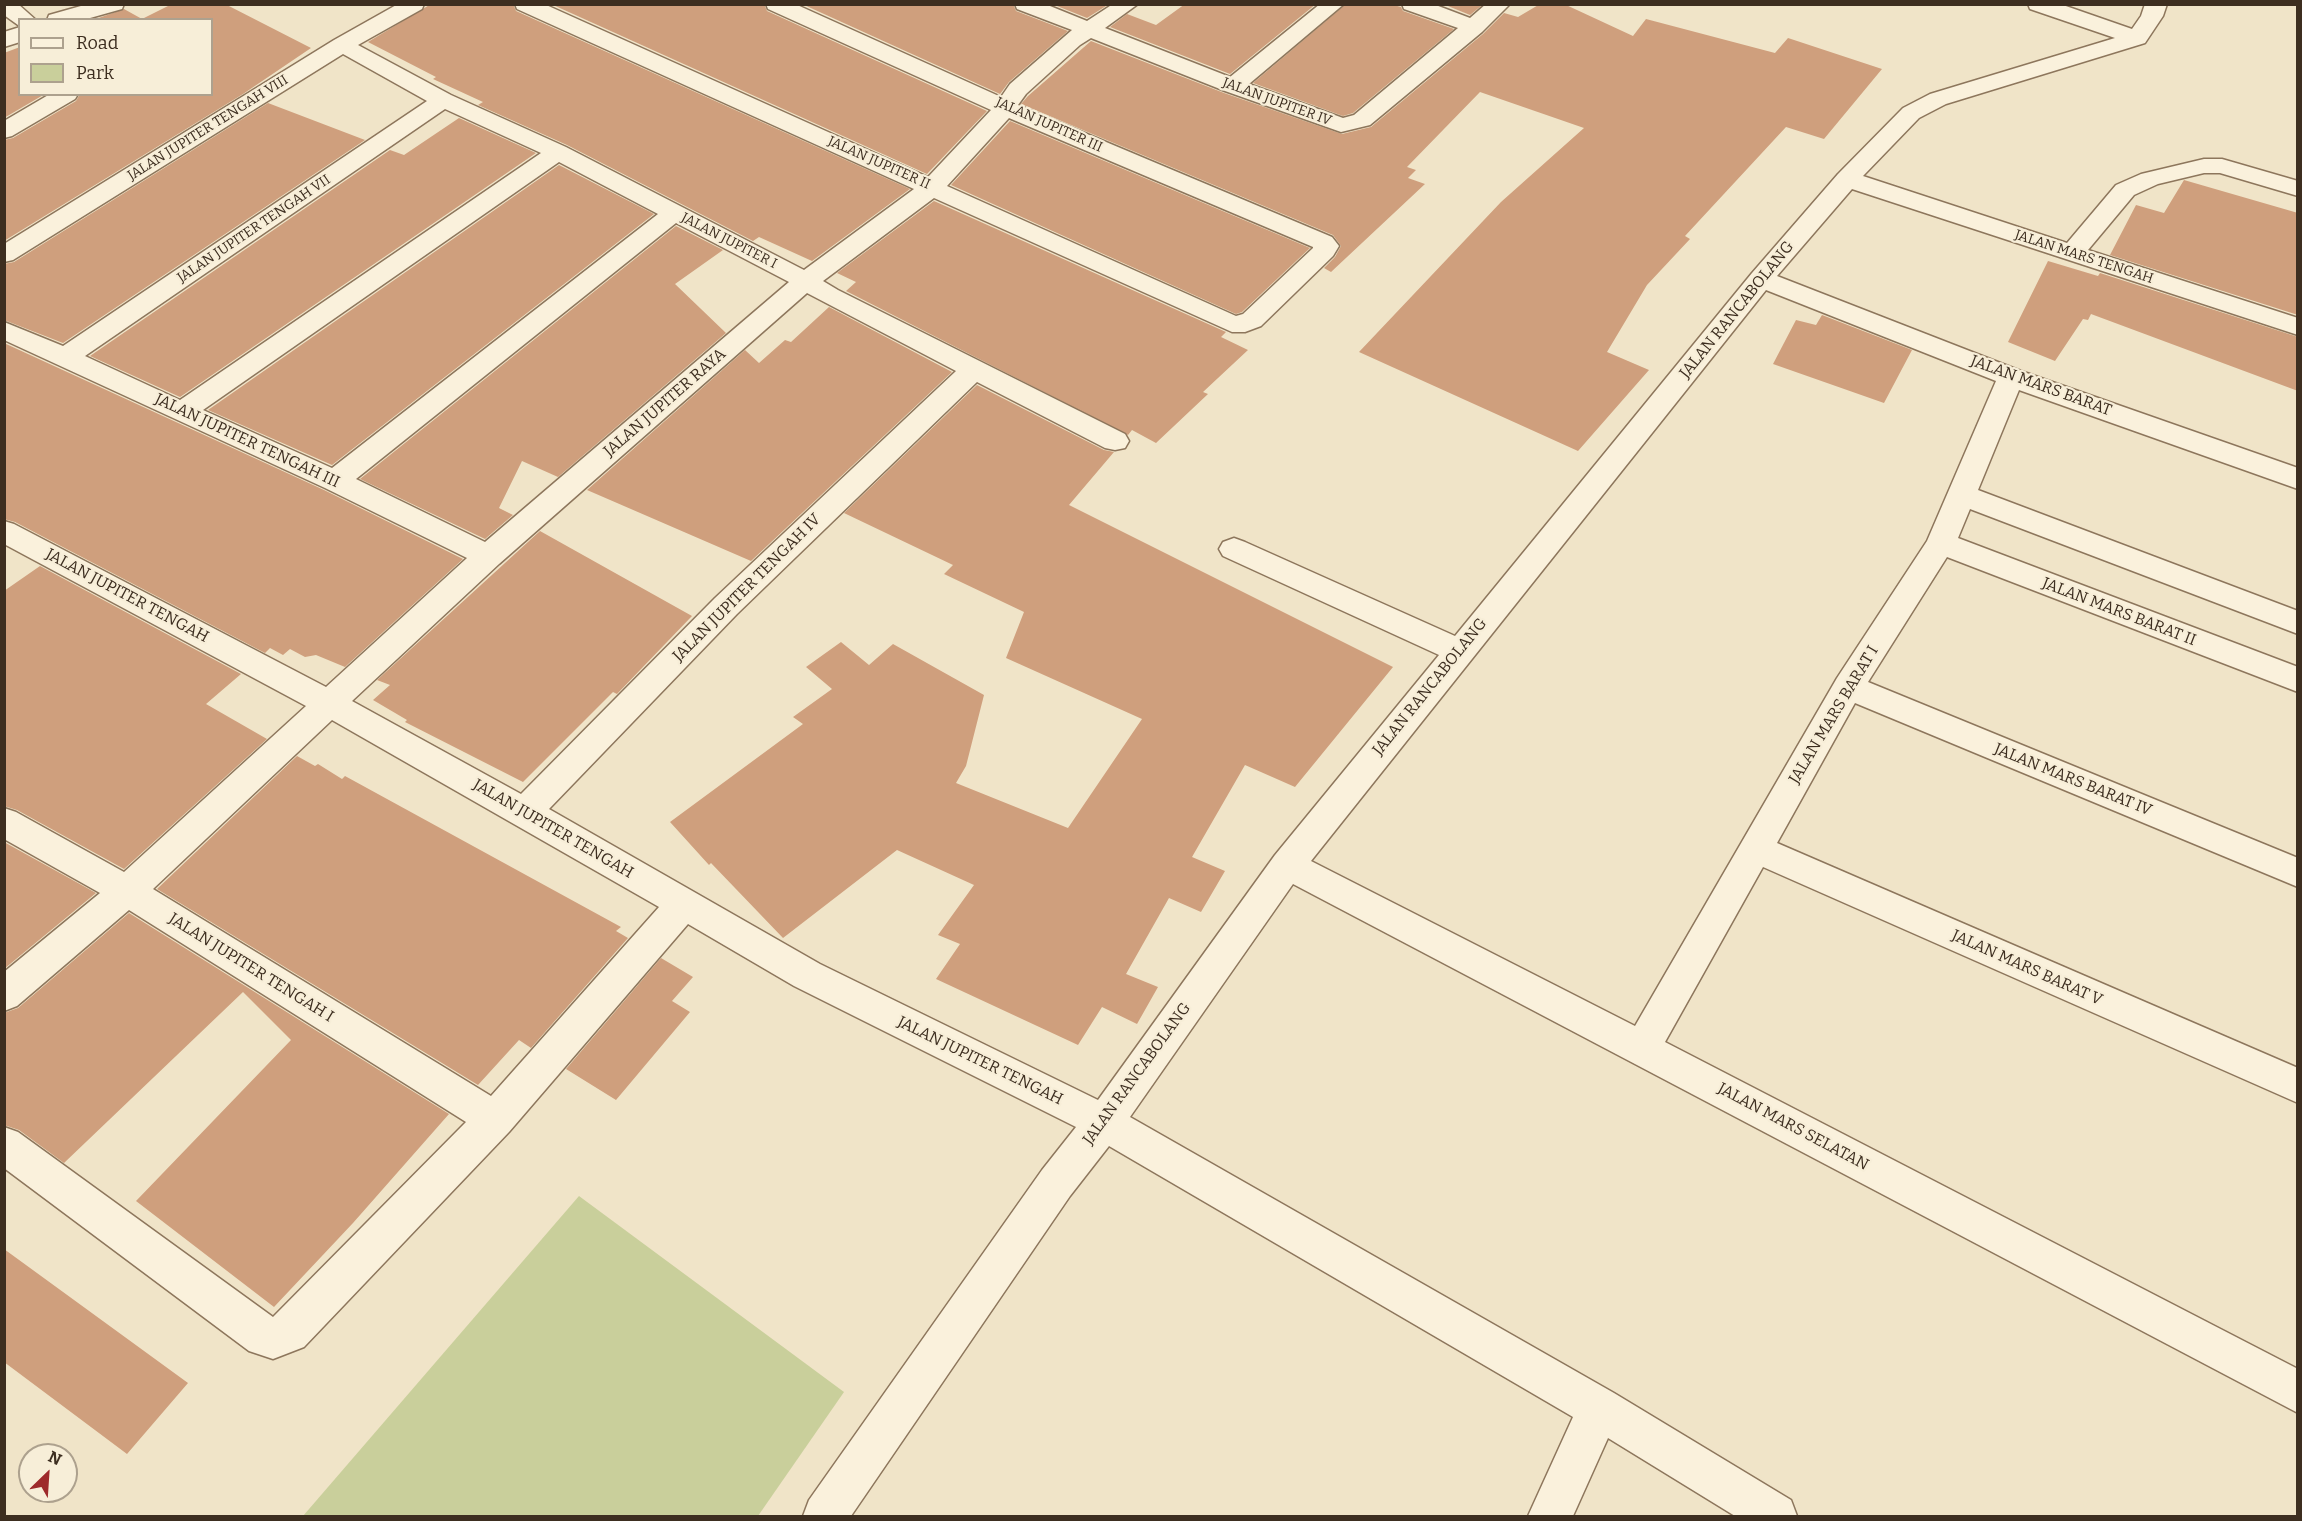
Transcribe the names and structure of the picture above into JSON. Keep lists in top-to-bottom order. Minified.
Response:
{"streets":{"street":["JALAN JUPITER IV","JALAN JUPITER III","JALAN JUPITER TENGAH VIII","JALAN JUPITER II","JALAN JUPITER TENGAH VII","JALAN JUPITER I","JALAN MARS TENGAH","JALAN RANCABOLANG","JALAN MARS BARAT","JALAN JUPITER RAYA","JALAN JUPITER TENGAH III","JALAN JUPITER TENGAH IV","JALAN JUPITER TENGAH","JALAN MARS BARAT II","JALAN MARS BARAT I","JALAN MARS BARAT IV","JALAN JUPITER TENGAH I","JALAN MARS BARAT V","JALAN MARS SELATAN"]},"crossings":[["JALAN JUPITER IV","JALAN JUPITER RAYA"],["JALAN JUPITER III","JALAN JUPITER II"],["JALAN JUPITER III","JALAN JUPITER RAYA"],["JALAN JUPITER TENGAH VIII","JALAN JUPITER I"],["JALAN JUPITER II","JALAN JUPITER RAYA"],["JALAN JUPITER TENGAH VII","JALAN JUPITER I"],["JALAN JUPITER TENGAH VII","JALAN JUPITER TENGAH III"],["JALAN JUPITER I","JALAN JUPITER RAYA"],["JALAN JUPITER I","JALAN JUPITER TENGAH IV"],["JALAN MARS TENGAH","JALAN RANCABOLANG"],["JALAN RANCABOLANG","JALAN MARS BARAT"],["JALAN RANCABOLANG","JALAN JUPITER TENGAH"],["JALAN RANCABOLANG","JALAN MARS SELATAN"],["JALAN MARS BARAT","JALAN MARS BARAT I"],["JALAN JUPITER RAYA","JALAN JUPITER TENGAH III"],["JALAN JUPITER RAYA","JALAN JUPITER TENGAH"],["JALAN JUPITER RAYA","JALAN JUPITER TENGAH I"],["JALAN JUPITER TENGAH IV","JALAN JUPITER TENGAH"],["JALAN MARS BARAT II","JALAN MARS BARAT I"],["JALAN MARS BARAT I","JALAN MARS BARAT IV"],["JALAN MARS BARAT I","JALAN MARS BARAT V"],["JALAN MARS BARAT I","JALAN MARS SELATAN"]],"legend":["Road","Park"],"north":"top right"}
